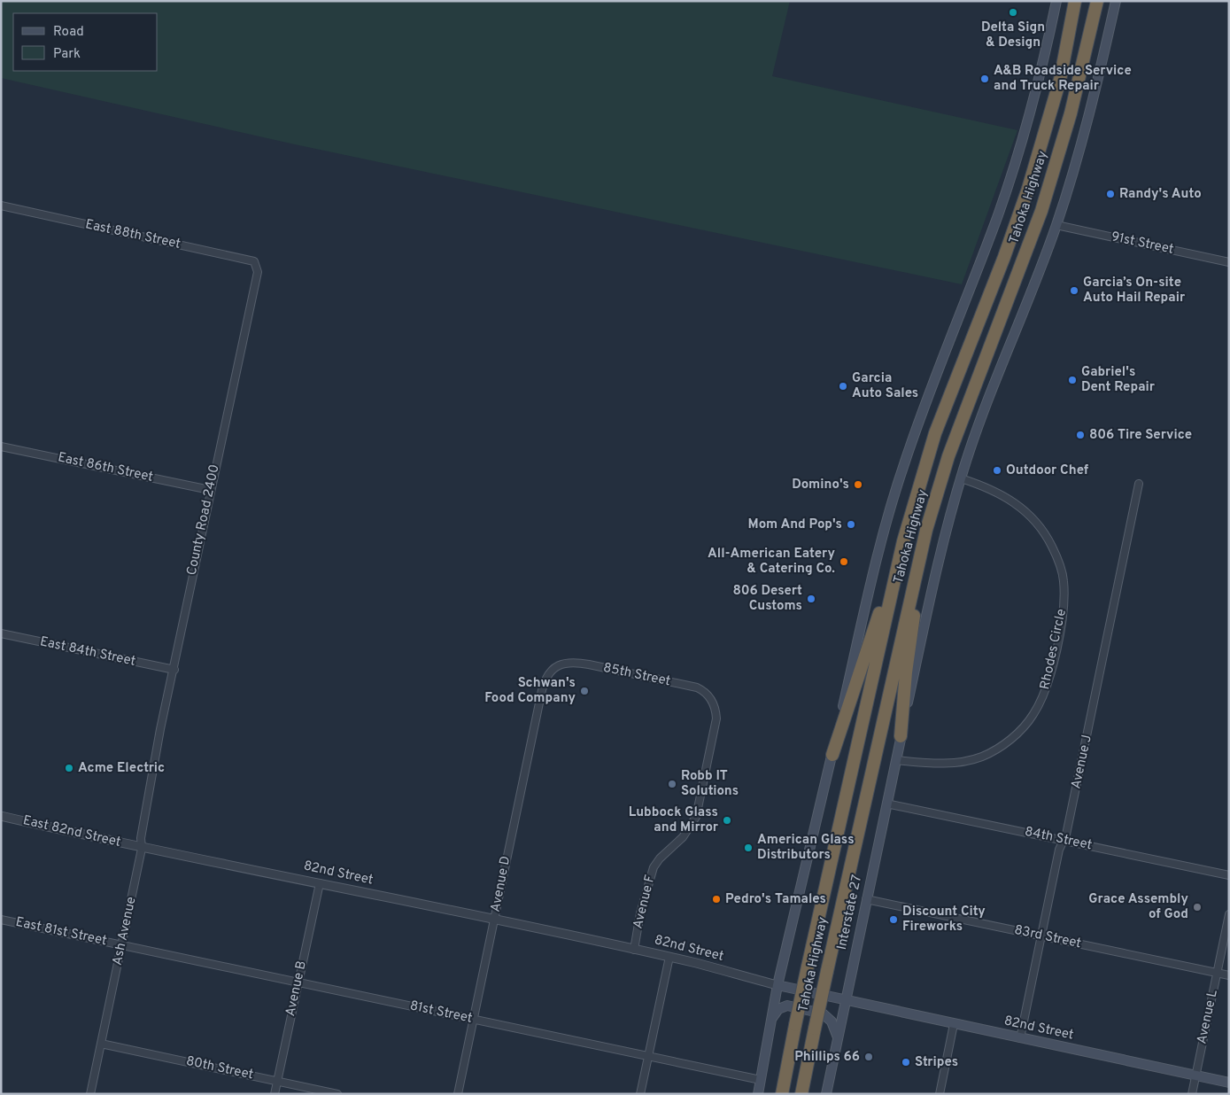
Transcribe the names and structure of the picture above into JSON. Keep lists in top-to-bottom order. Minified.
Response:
{"streets":{"highway":["Tahoka Highway"],"main road":["82nd Street","Interstate 27"],"street":["East 88th Street","91st Street","East 86th Street","County Road 2400","Rhodes Circle","East 84th Street","85th Street","Avenue J","East 82nd Street","84th Street","Avenue D","Avenue F","Ash Avenue","East 81st Street","83rd Street","Avenue B","81st Street","Avenue L","80th Street"]},"crossings":[["East 88th Street","County Road 2400"],["East 86th Street","County Road 2400"],["County Road 2400","East 84th Street"],["County Road 2400","Ash Avenue"],["Rhodes Circle","Interstate 27"],["85th Street","Avenue D"],["85th Street","Avenue F"],["Avenue J","84th Street"],["Avenue J","82nd Street"],["Avenue J","83rd Street"],["East 82nd Street","82nd Street"],["East 82nd Street","Ash Avenue"],["84th Street","Interstate 27"],["82nd Street","Avenue D"],["82nd Street","Avenue F"],["82nd Street","Interstate 27"],["82nd Street","Ash Avenue"],["82nd Street","Avenue B"],["82nd Street","Avenue L"],["Avenue D","81st Street"],["Interstate 27","83rd Street"],["Ash Avenue","East 81st Street"],["Ash Avenue","81st Street"],["Ash Avenue","80th Street"],["East 81st Street","81st Street"],["83rd Street","Avenue L"],["Avenue B","81st Street"],["Avenue B","80th Street"]],"places":["Delta Sign & Design","A&B Roadside Service and Truck Repair","Randy's Auto","Garcia’s On-site Auto Hail Repair","Gabriel's Dent Repair","Garcia Auto Sales","806 Tire Service","Outdoor Chef","Domino's","Mom And Pop's","All-American Eatery & Catering Co.","806 Desert Customs","Schwan's Food Company","Acme Electric","Robb IT Solutions","Lubbock Glass and Mirror","American Glass Distributors","Pedro's Tamales","Grace Assembly of God","Discount City Fireworks","Phillips 66","Stripes"],"legend":["Road","Park"]}
